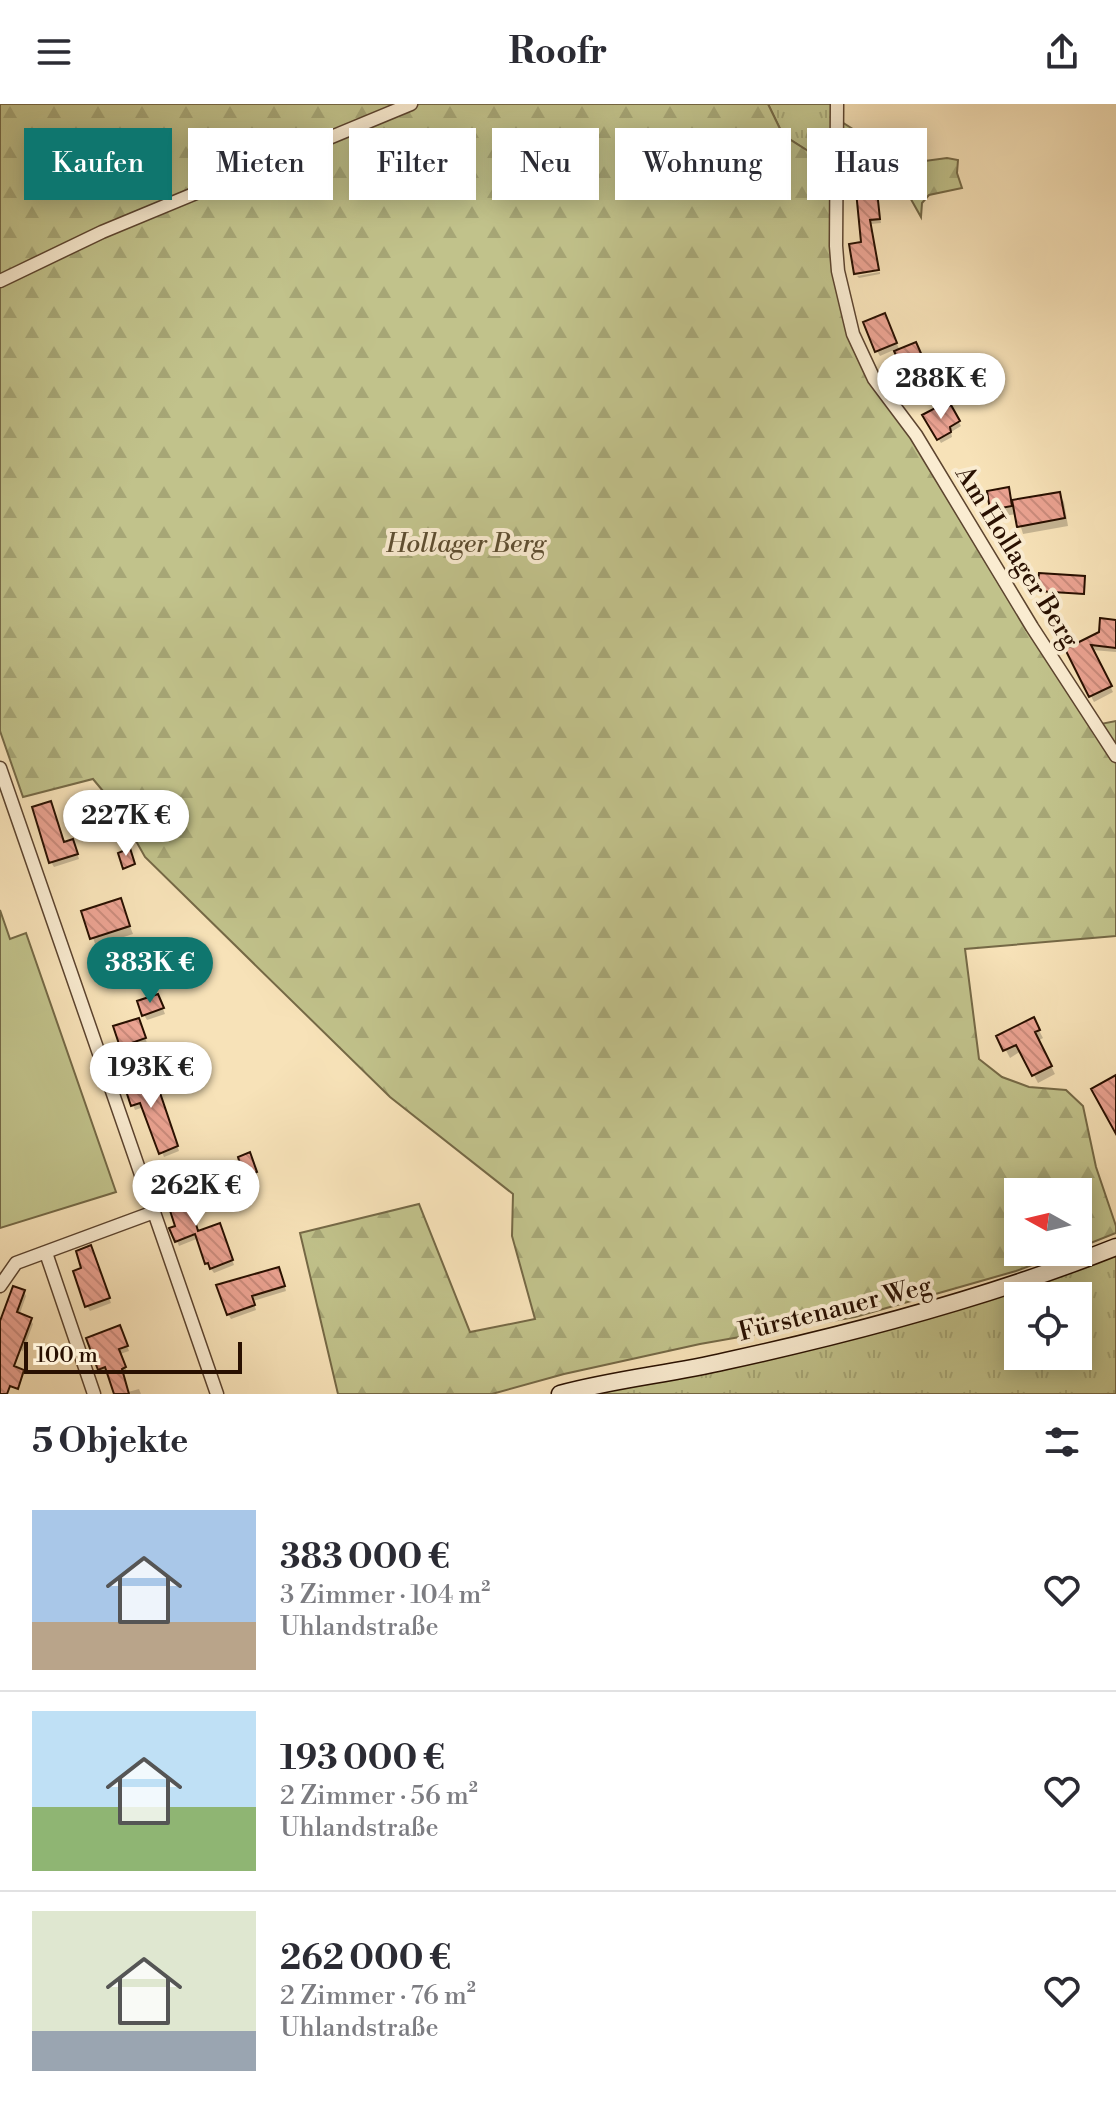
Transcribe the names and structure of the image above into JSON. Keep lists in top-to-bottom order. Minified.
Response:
{"streets":{"street":["Am Hollager Berg","Fürstenauer Weg"]},"parks":["Hollager Berg"],"scale_bar":"100 m","north":"left","page":{"header":"Roofr","chip":["Kaufen","Mieten","Filter","Neu","Wohnung","Haus"],"price":["288K €","227K €","383K €","193K €","262K €"],"scale":"100 m","heading":"5 Objekte","list":[{"name":"383 000 €","note":"3 Zimmer · 104 m² · Uhlandstraße"},{"name":"193 000 €","note":"2 Zimmer · 56 m² · Uhlandstraße"},{"name":"262 000 €","note":"2 Zimmer · 76 m² · Uhlandstraße"}]}}
